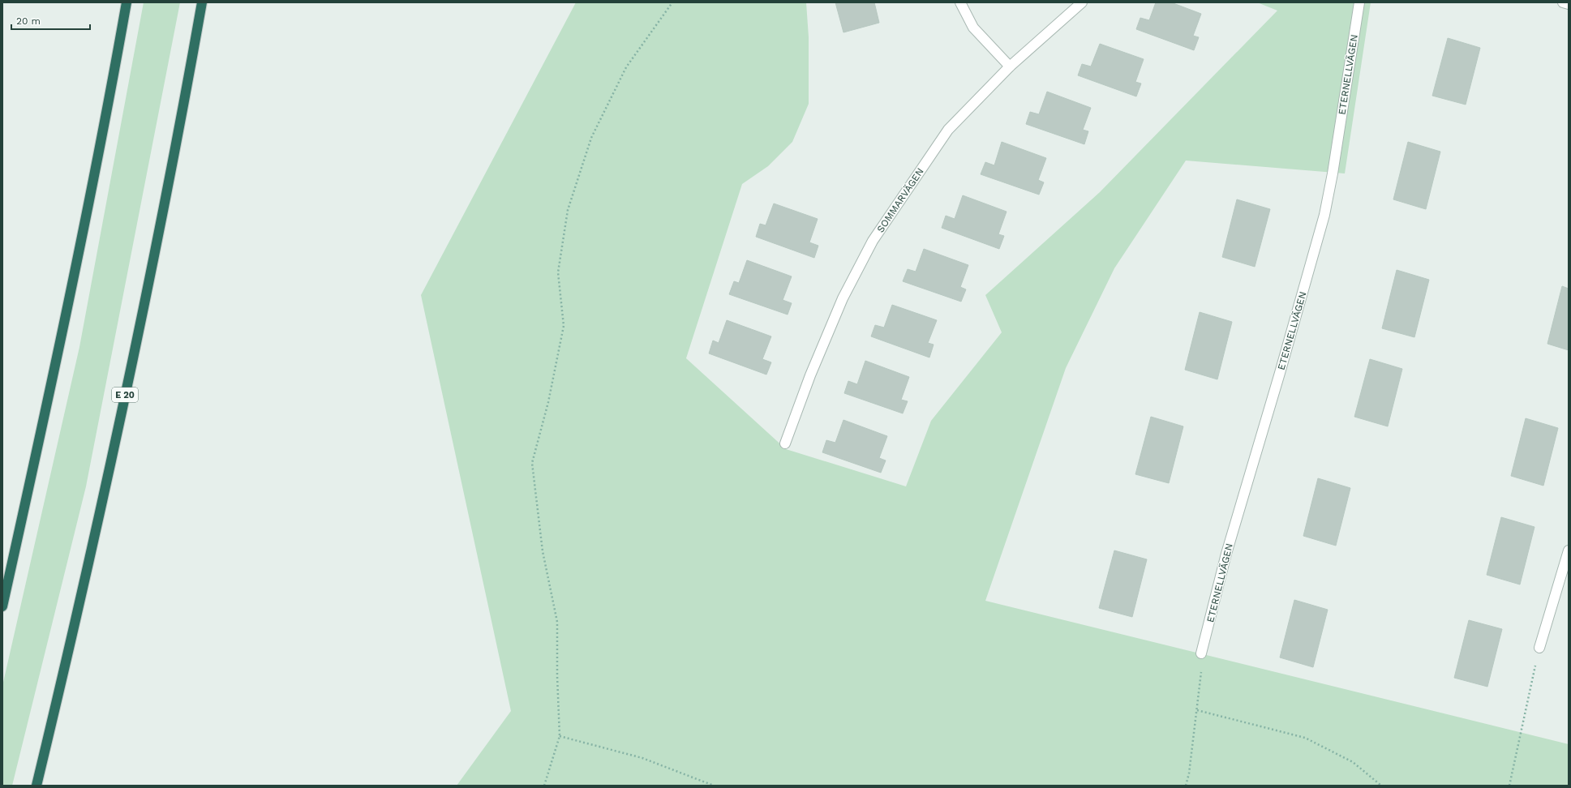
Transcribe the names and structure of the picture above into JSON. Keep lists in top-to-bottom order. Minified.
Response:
{"streets":{"highway":["E 20"],"street":["ETERNELLVÄGEN","SOMMARVÄGEN"]},"scale_bar":"20 m"}
